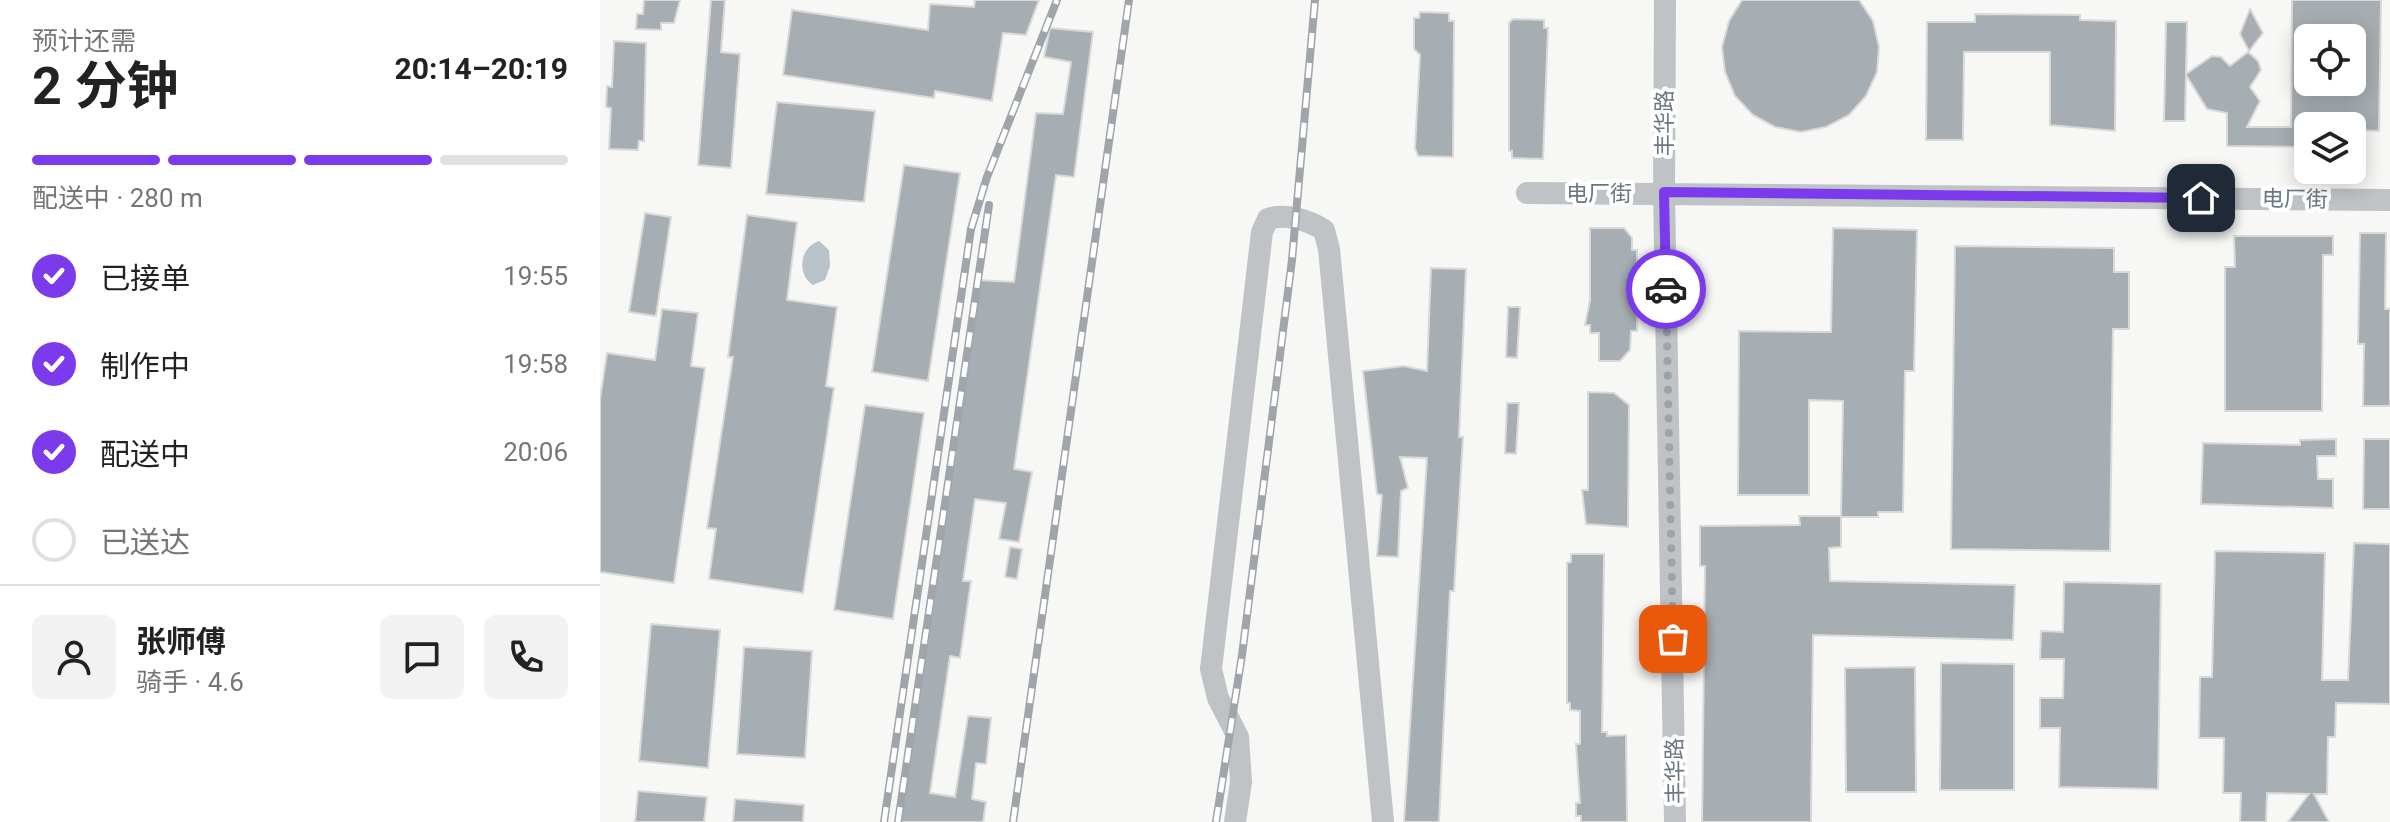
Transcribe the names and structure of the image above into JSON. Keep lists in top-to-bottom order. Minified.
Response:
{"streets":{"street":["丰华路","电厂街"]},"crossings":[["丰华路","电厂街"]],"page":{"heading":["2 分钟","预计还需","20:14–20:19"],"panel":["张师傅","骑手 · 4.6"],"bar":"配送中 · 280 m","list":[["已接单","19:55"],["制作中","19:58"],["配送中","20:06"],"已送达"]}}
